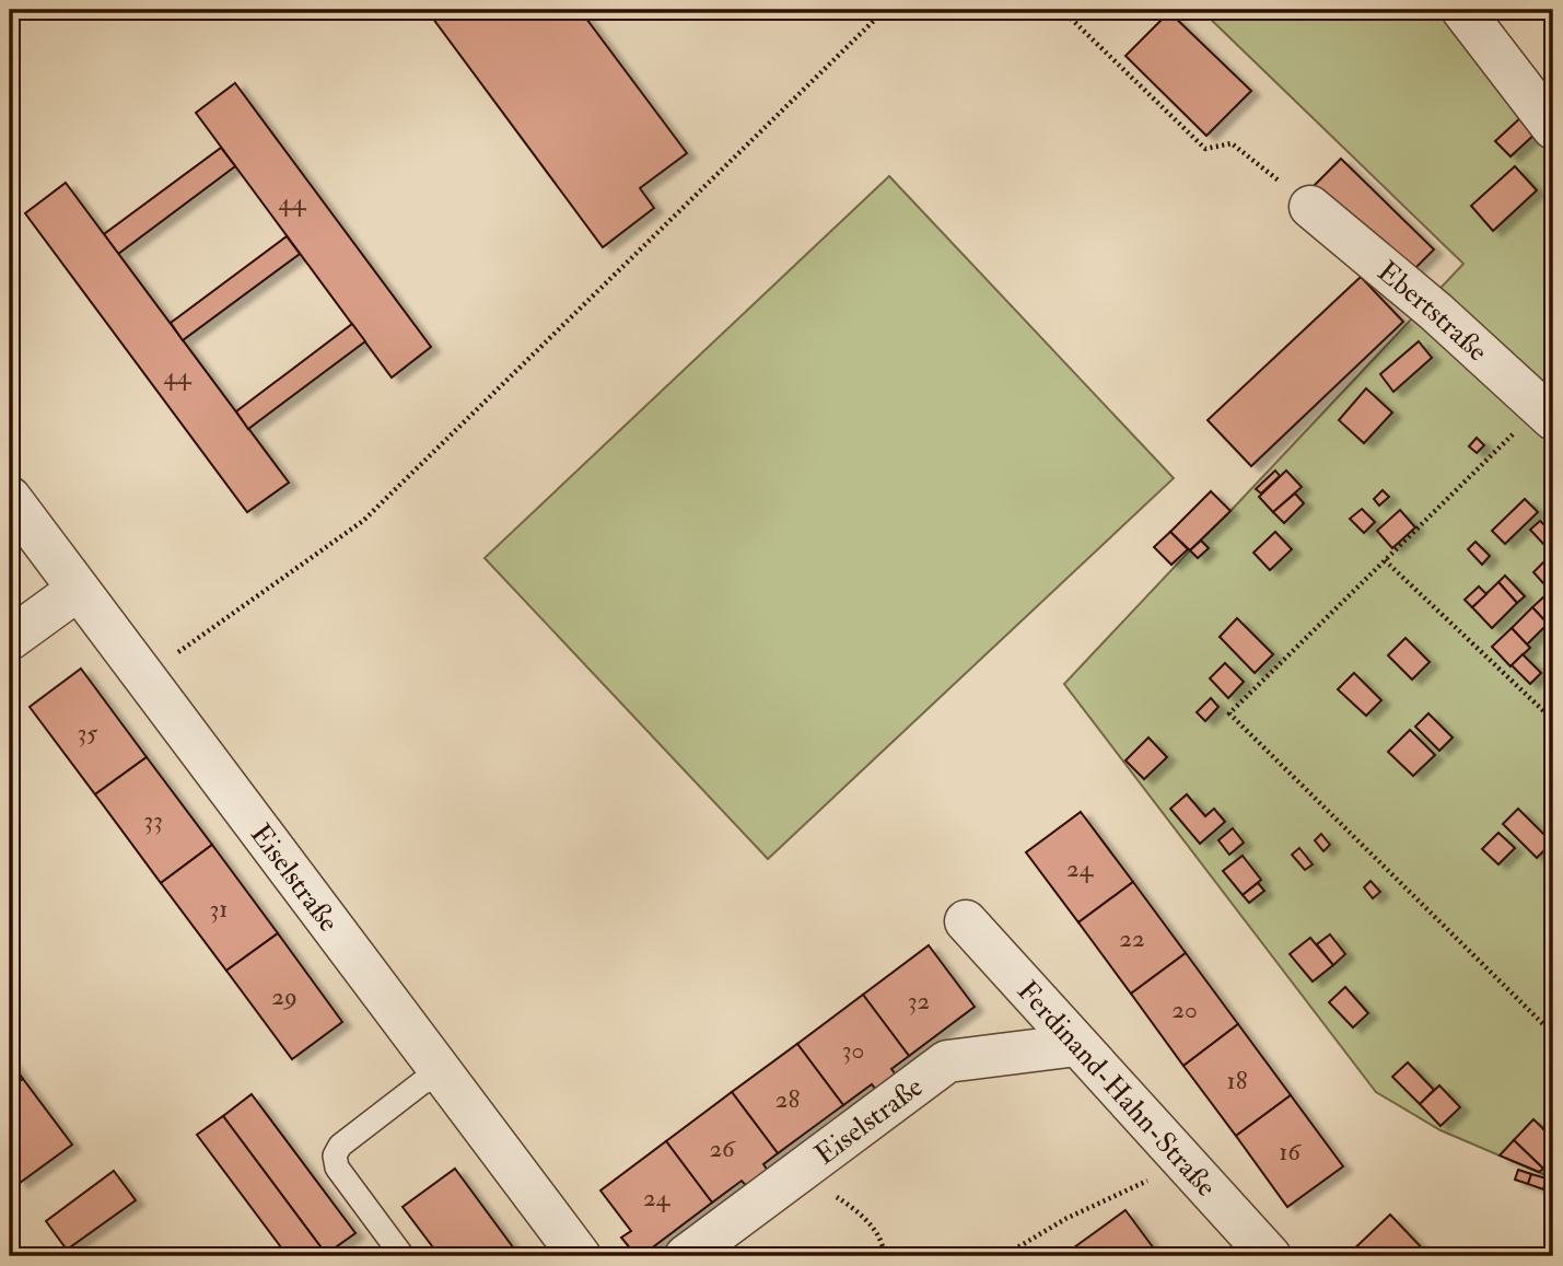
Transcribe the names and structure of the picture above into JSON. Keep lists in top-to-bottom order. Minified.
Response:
{"streets":{"street":["Ebertstraße","Eiselstraße","Ferdinand-Hahn-Straße"]},"crossings":[["Eiselstraße","Ferdinand-Hahn-Straße"]],"house_numbers":["44","44","35","33","24","31","22","29","32","20","30","18","28","26","16","24"]}
